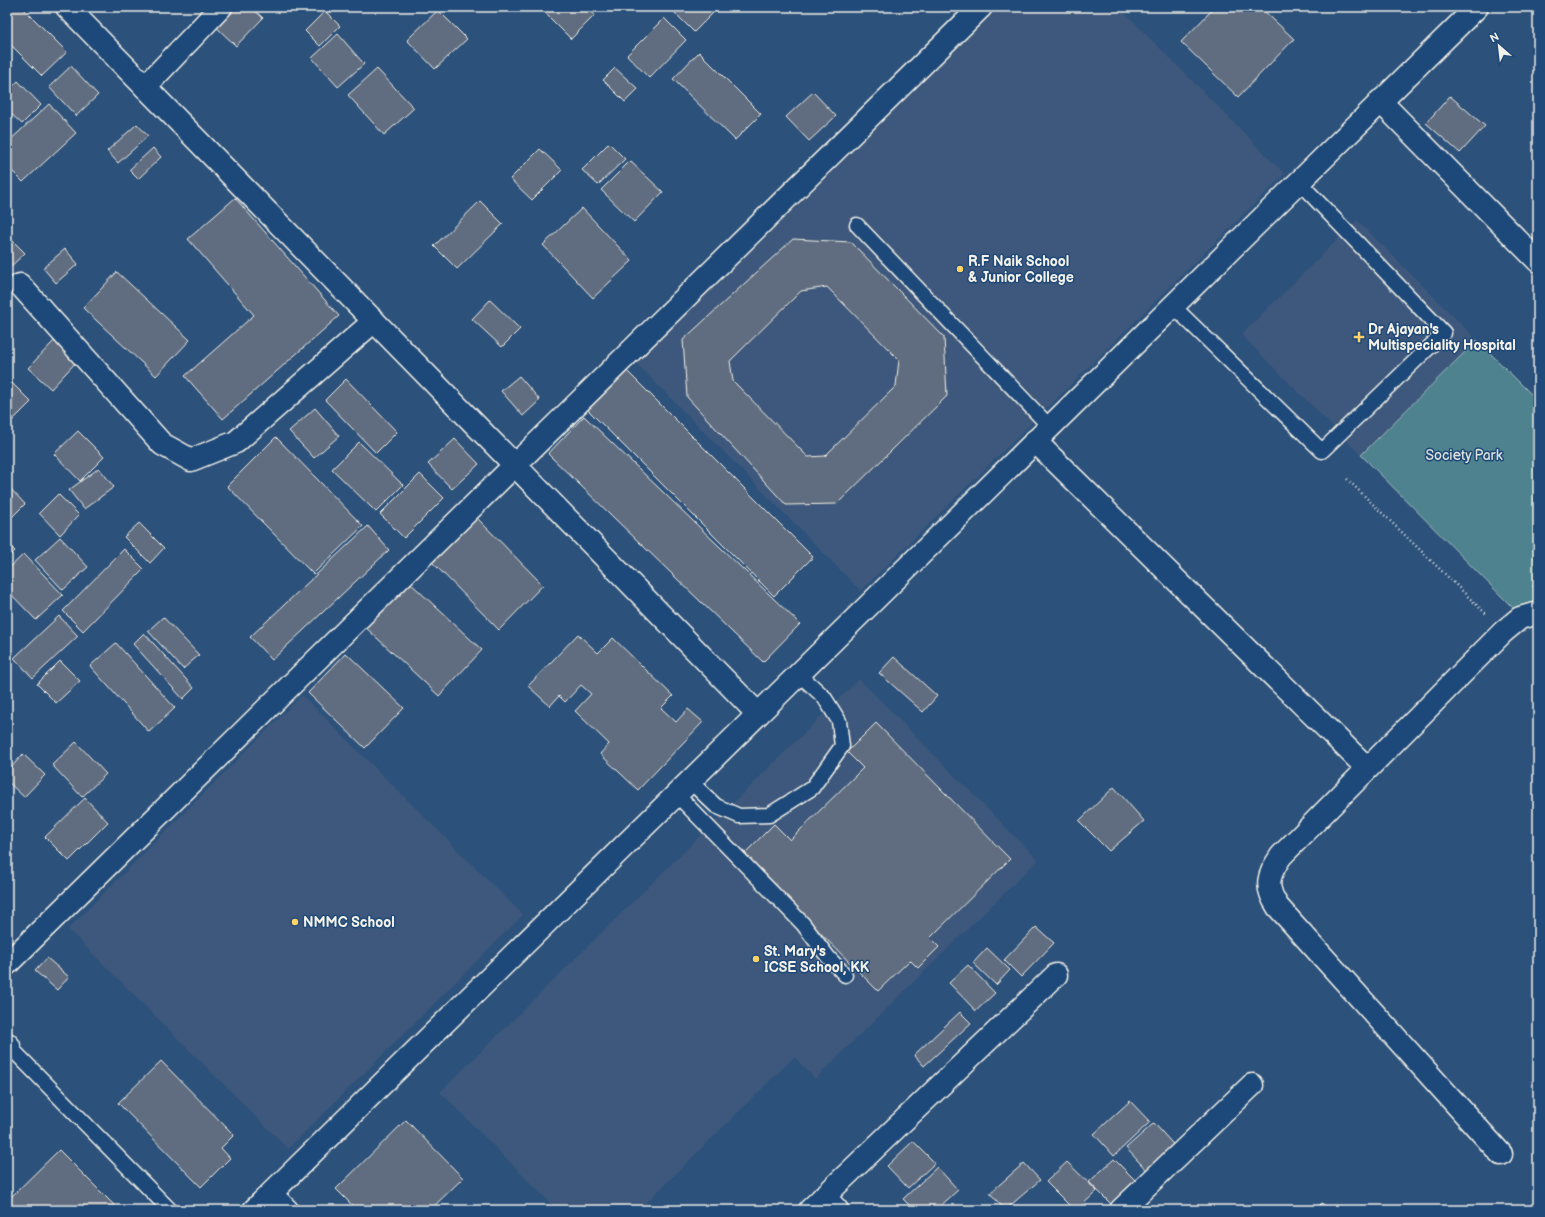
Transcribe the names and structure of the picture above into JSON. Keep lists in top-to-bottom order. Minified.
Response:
{"parks":["Society Park"],"places":{"other":["R.F Naik School & Junior College","NMMC School","St. Mary's ICSE School, KK"],"health":["Dr Ajayan's Multispeciality Hospital"]},"north":"top left"}
